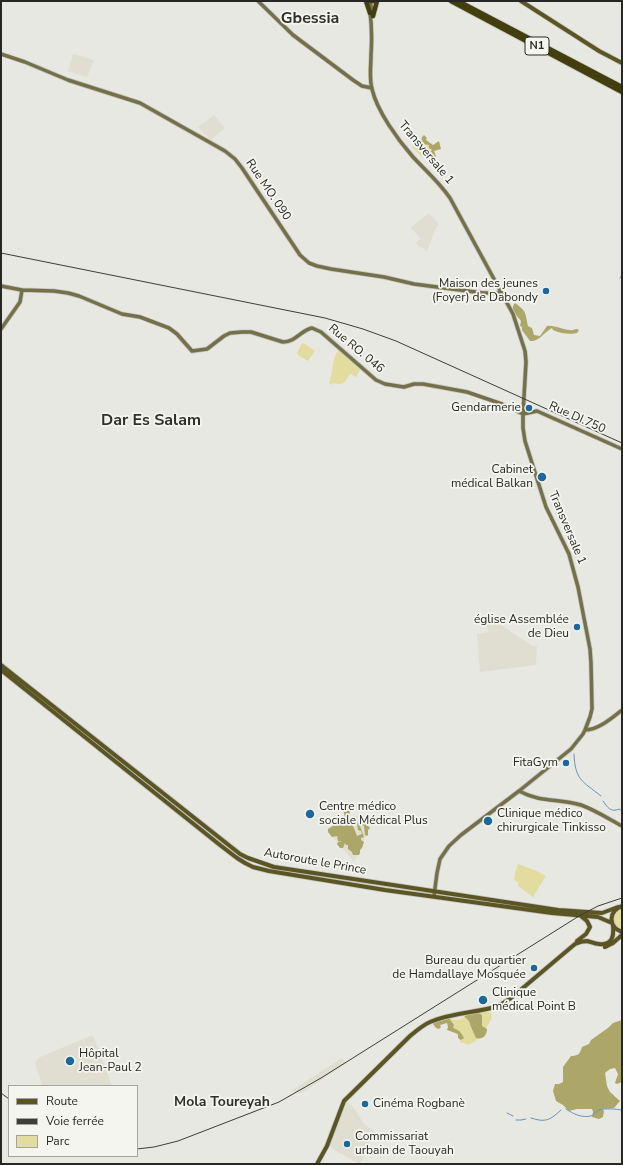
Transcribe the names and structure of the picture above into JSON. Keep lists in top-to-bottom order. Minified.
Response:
{"streets":{"highway":["N1"],"main road":["Autoroute le Prince"],"street":["Transversale 1","Rue MO. 090","Rue RO. 046","Rue DI.750"]},"crossings":[["Transversale 1","Rue MO. 090"],["Transversale 1","Rue RO. 046"],["Transversale 1","Rue DI.750"],["Transversale 1","Autoroute le Prince"],["Rue RO. 046","Rue DI.750"]],"districts":["Gbessia","Dar Es Salam","Mola Toureyah"],"places":["Maison des jeunes (Foyer) de Dabondy","Gendarmerie","Cabinet médical Balkan","église Assemblée de Dieu","FitaGym","Centre médico sociale Médical Plus","Clinique médico chirurgicale Tinkisso","Bureau du quartier de Hamdallaye Mosquée","Clinique médical Point B","Hôpital Jean-Paul 2","Cinéma Rogbanè","Commissariat urbain de Taouyah"],"legend":["Route","Voie ferrée","Parc"]}
